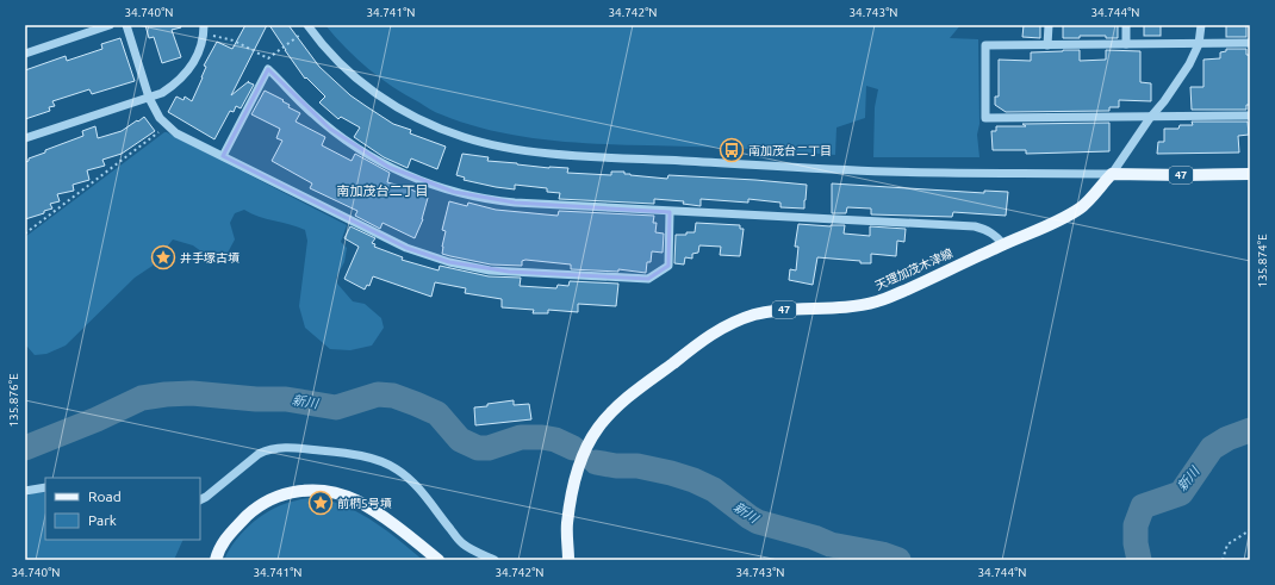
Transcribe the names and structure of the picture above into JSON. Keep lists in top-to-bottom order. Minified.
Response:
{"streets":{"main road":["47","天理加茂木津線"]},"crossings":[["47","天理加茂木津線"]],"districts":["南加茂台二丁目"],"water":["新川"],"places":{"bus stop":["南加茂台二丁目"],"place":["井手塚古墳","前椚5号墳"]},"legend":["Road","Park"],"coordinates":["34.740°N","34.741°N","34.742°N","34.743°N","34.744°N","135.874°E","135.876°E"]}
